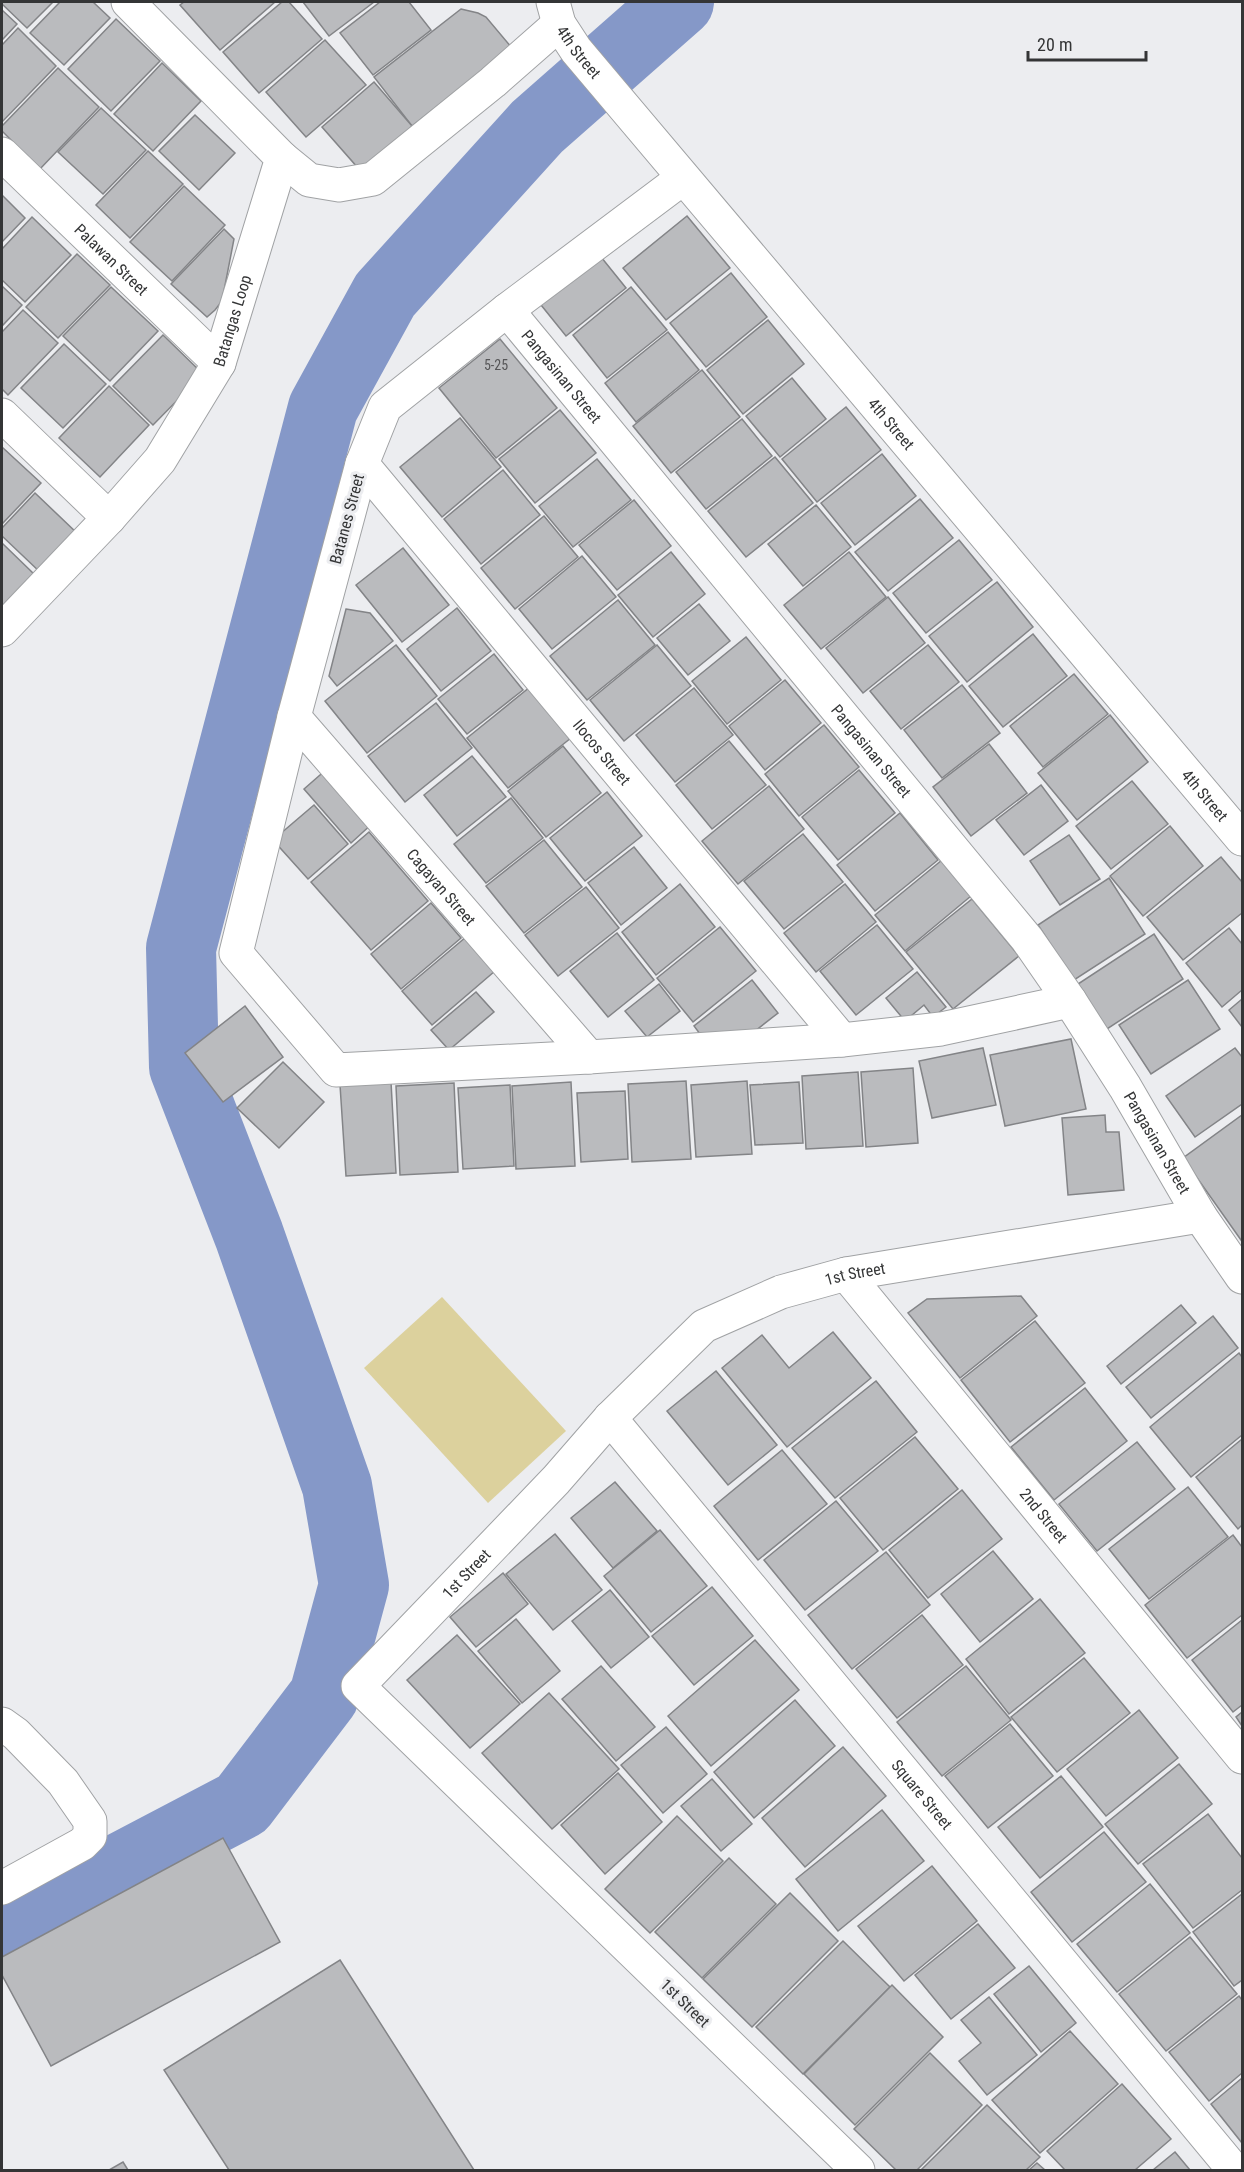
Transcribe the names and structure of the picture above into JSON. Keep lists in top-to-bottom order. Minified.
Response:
{"streets":{"street":["4th Street","Palawan Street","Batangas Loop","Pangasinan Street","Batanes Street","Ilocos Street","Cagayan Street","1st Street","2nd Street","Square Street"]},"crossings":[["4th Street","Batanes Street"],["Palawan Street","Batangas Loop"],["Pangasinan Street","Batanes Street"],["Pangasinan Street","1st Street"],["Batanes Street","Ilocos Street"],["Batanes Street","Cagayan Street"],["1st Street","2nd Street"],["1st Street","Square Street"]],"house_numbers":["5-25"],"scale_bar":"20 m"}
